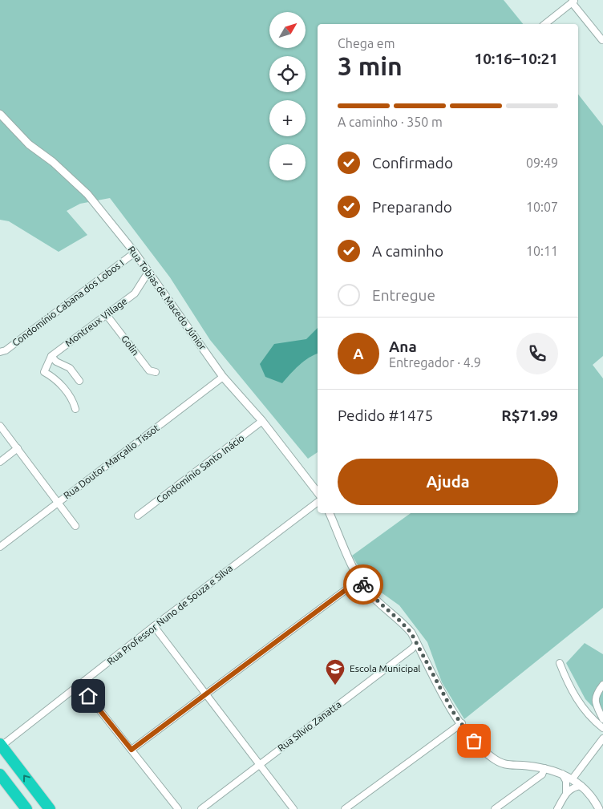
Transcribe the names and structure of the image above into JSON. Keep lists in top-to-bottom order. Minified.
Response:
{"streets":{"street":["Rua Tobias de Macedo Júnior","Condomínio Cabana dos Lobos I","Montreux Village","Golin","Rua Doutor Marçallo Tissot","Condomínio Santo Inácio","Rua Professor Nuno de Souza e Silva","Rua Sílvio Zanatta"]},"crossings":[["Rua Tobias de Macedo Júnior","Condomínio Cabana dos Lobos I"],["Rua Tobias de Macedo Júnior","Montreux Village"],["Rua Tobias de Macedo Júnior","Rua Doutor Marçallo Tissot"],["Rua Tobias de Macedo Júnior","Condomínio Santo Inácio"],["Montreux Village","Golin"]],"places":{"school or university":["Escola Municipal"]},"north":"top right","page":{"map_buttons":["+","−"],"heading":["3 min","Chega em","10:16–10:21"],"panel":["Ana","Entregador · 4.9","Pedido #1475","R$71.99"],"bar":"A caminho · 350 m","list":[["Confirmado","09:49"],["Preparando","10:07"],["A caminho","10:11"],"Entregue"],"round":"A","buttons":"Ajuda"}}
